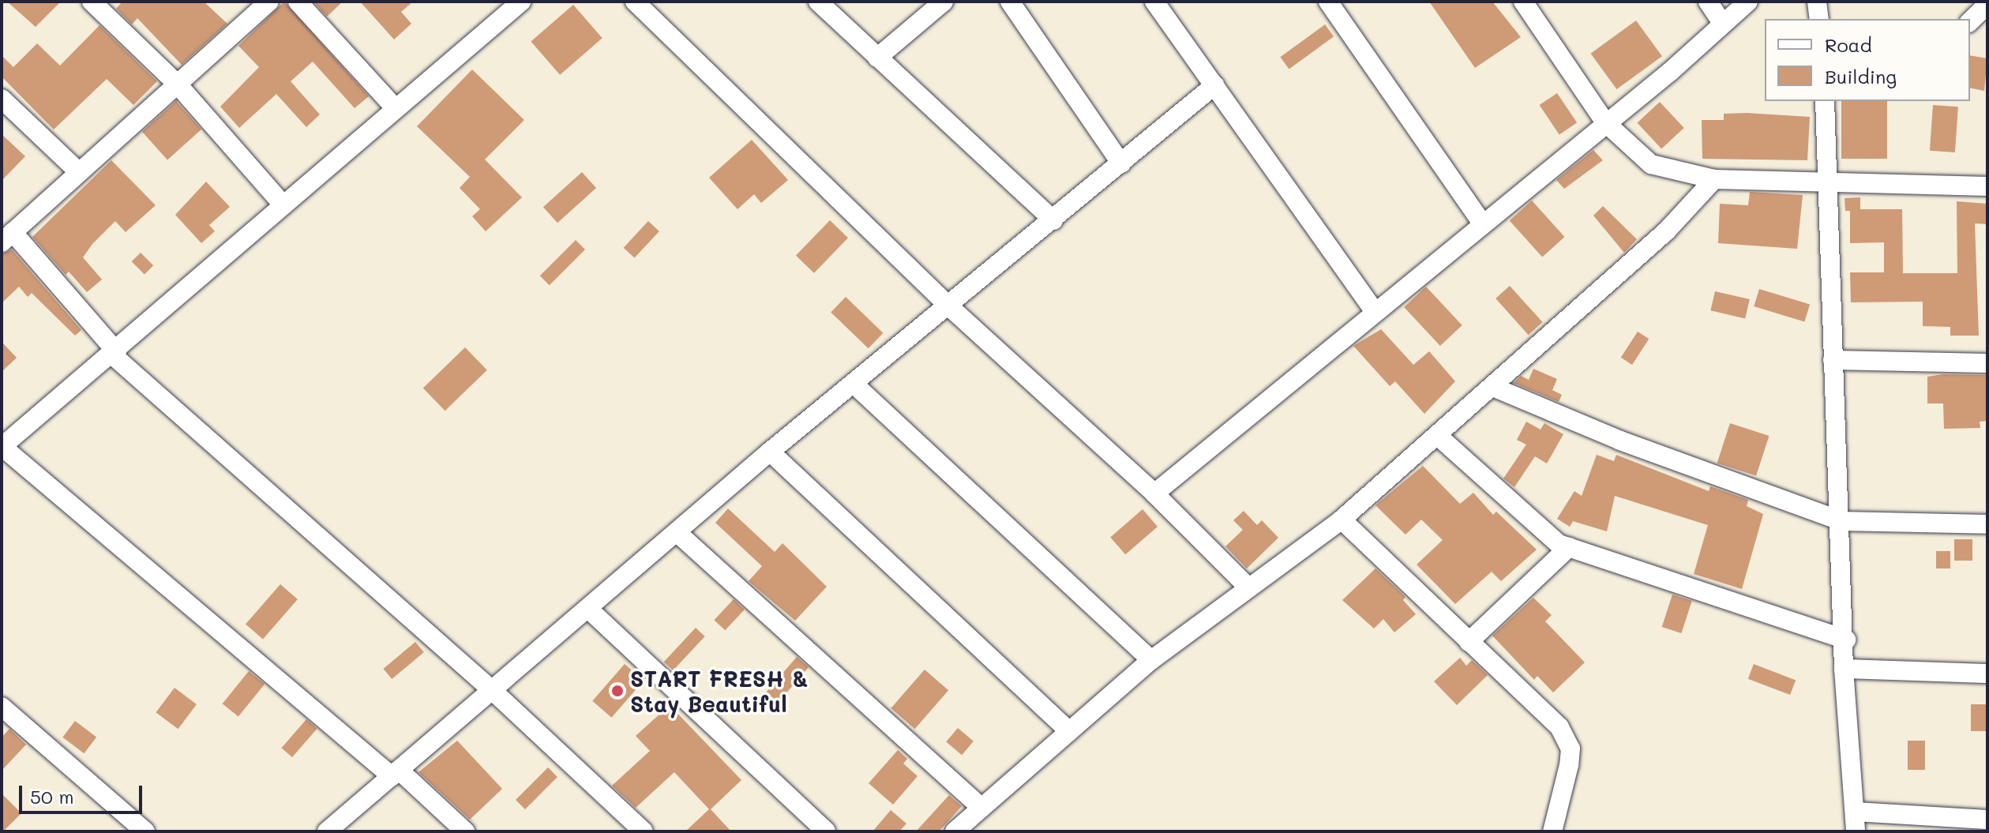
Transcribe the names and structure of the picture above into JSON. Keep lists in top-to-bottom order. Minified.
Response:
{"places":["START FRESH & Stay Beautiful"],"legend":["Road","Building"],"scale_bar":"50 m"}
